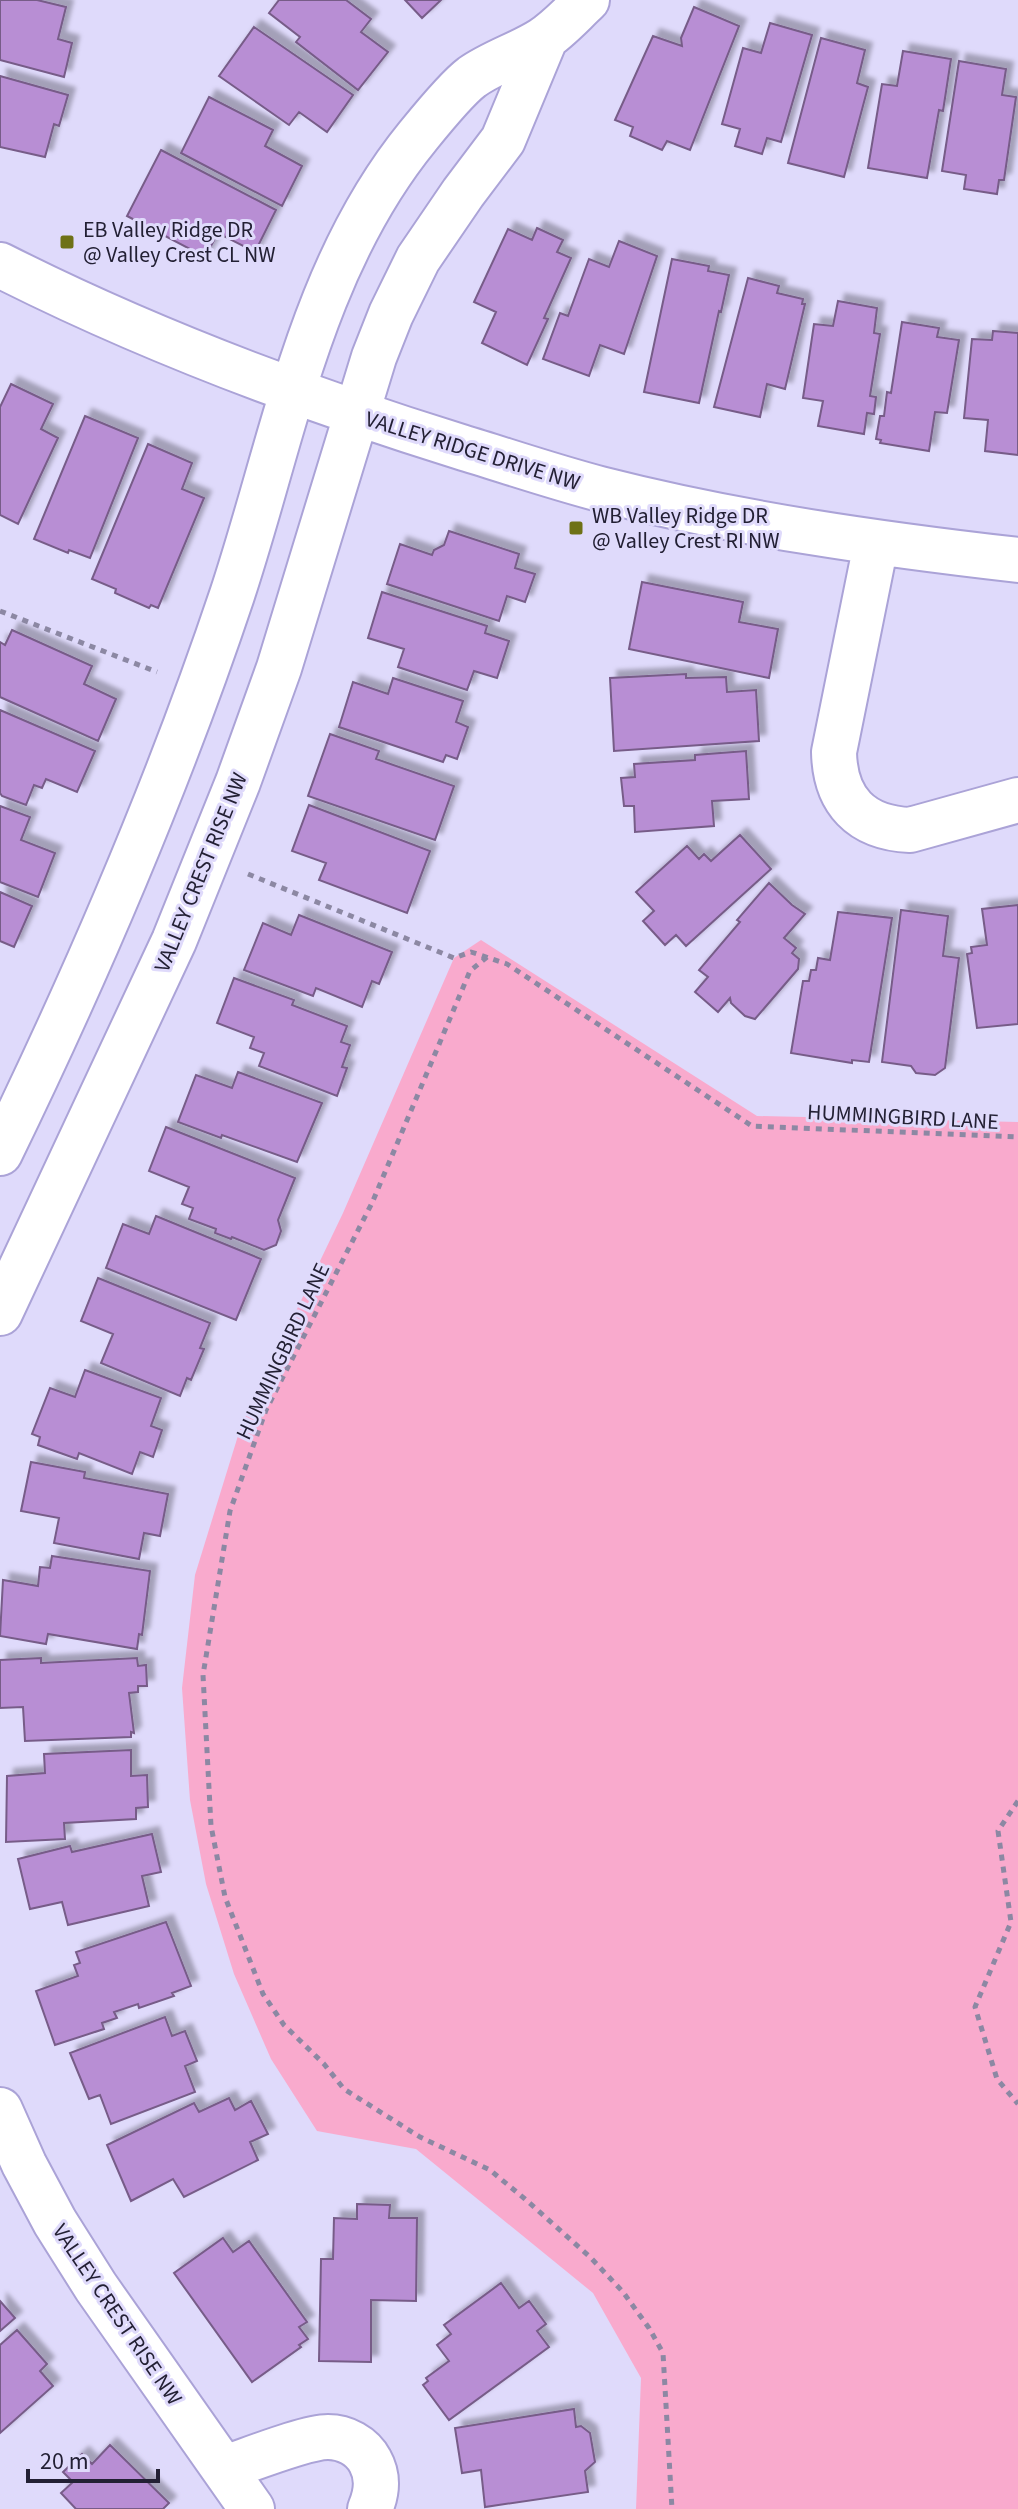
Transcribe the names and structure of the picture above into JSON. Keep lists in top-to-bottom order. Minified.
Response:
{"streets":{"street":["VALLEY RIDGE DRIVE NW","VALLEY CREST RISE NW"],"path":["HUMMINGBIRD LANE"]},"crossings":[["VALLEY RIDGE DRIVE NW","VALLEY CREST RISE NW"]],"places":{"transit":["EB Valley Ridge DR @ Valley Crest CL NW","WB Valley Ridge DR @ Valley Crest RI NW"]},"scale_bar":"20 m"}
